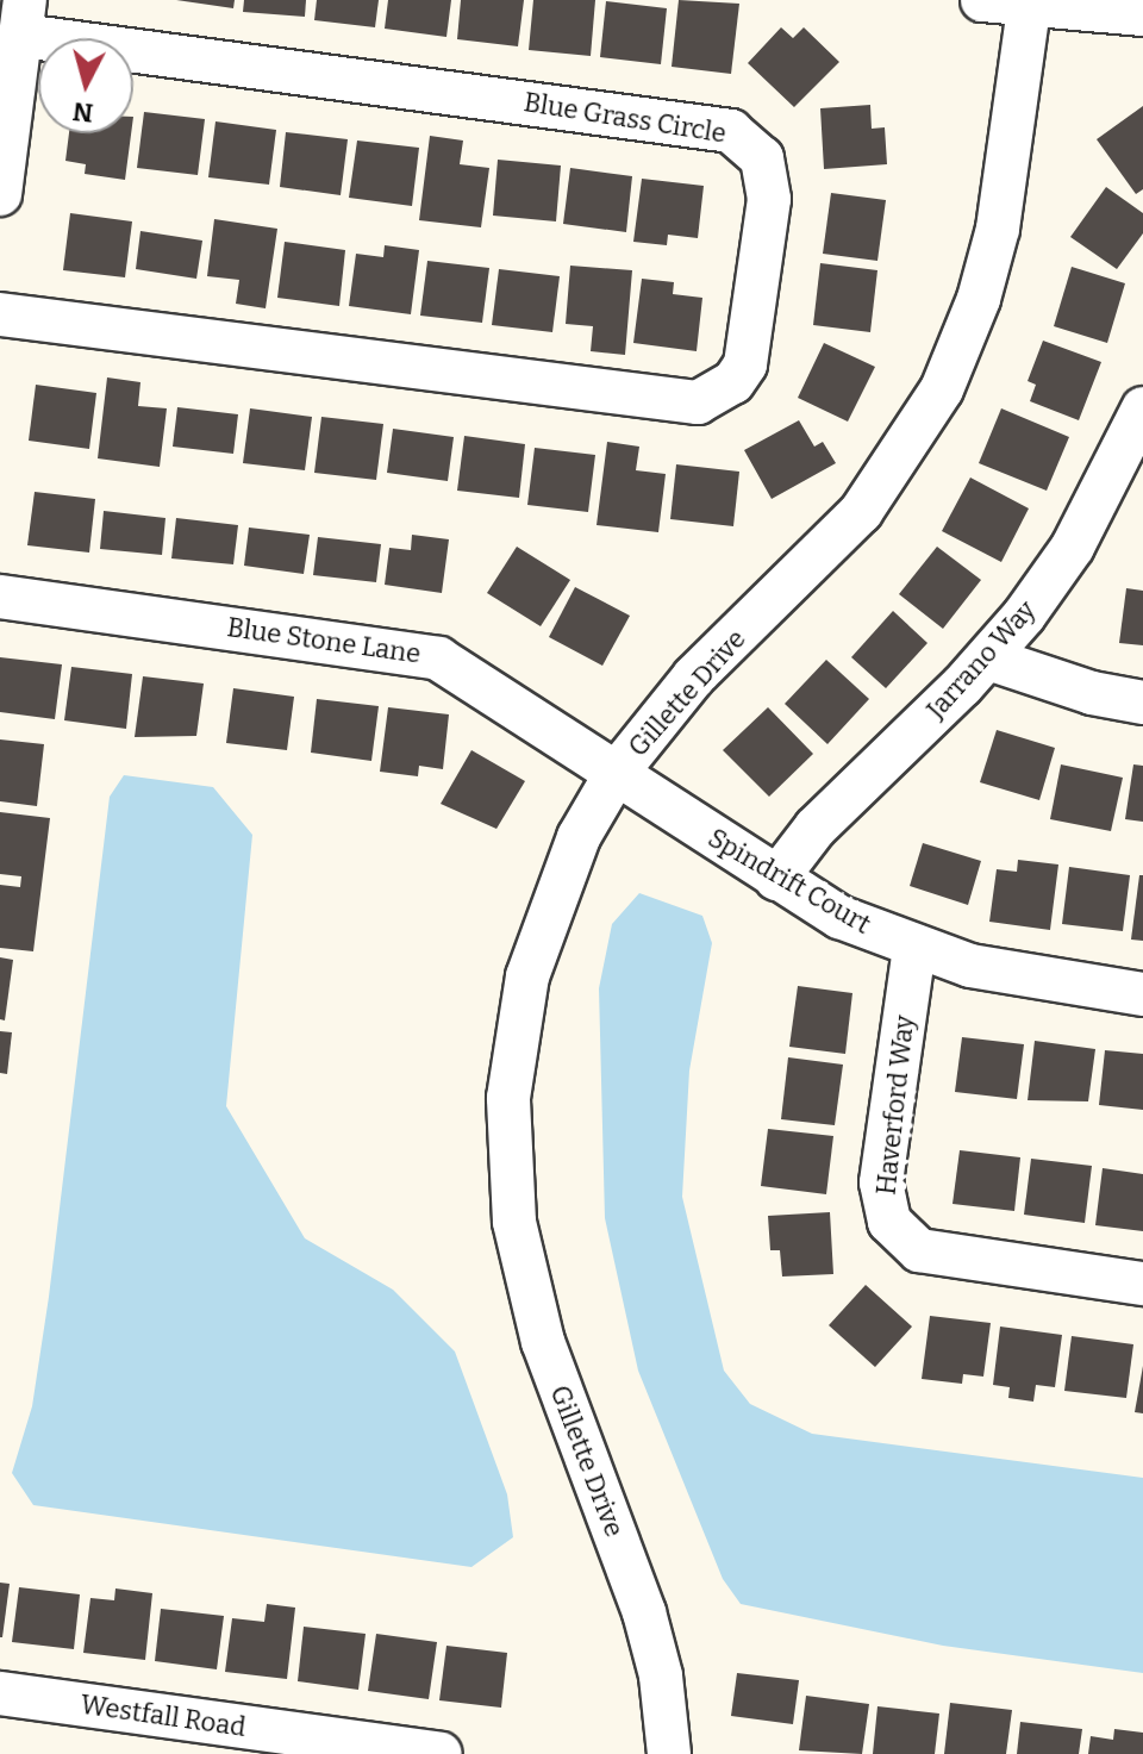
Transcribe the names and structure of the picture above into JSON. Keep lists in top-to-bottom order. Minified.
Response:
{"streets":{"street":["Blue Grass Circle","Blue Stone Lane","Jarrano Way","Gillette Drive","Spindrift Court","Haverford Way","Westfall Road"]},"crossings":[["Blue Stone Lane","Gillette Drive"],["Blue Stone Lane","Spindrift Court"],["Jarrano Way","Spindrift Court"],["Gillette Drive","Spindrift Court"],["Spindrift Court","Haverford Way"]],"north":"bottom"}
